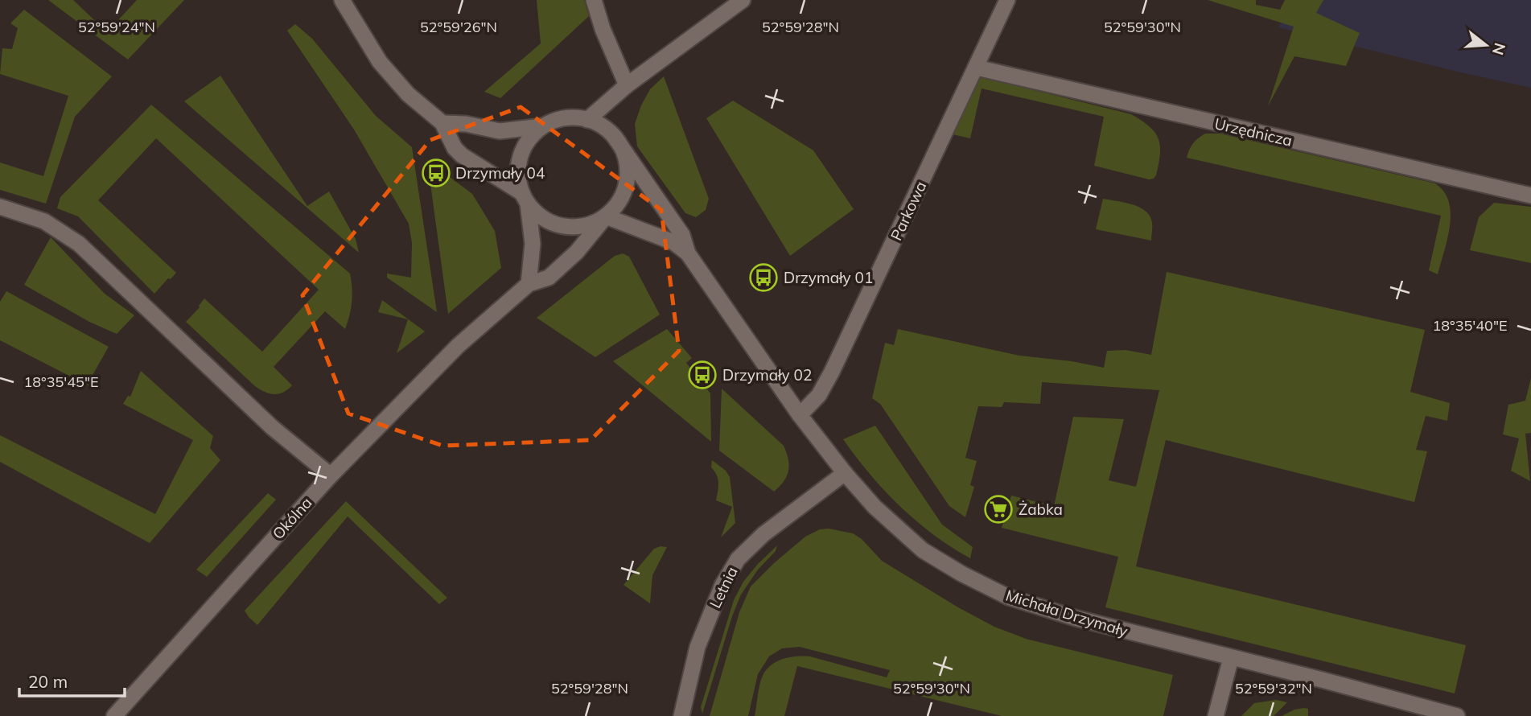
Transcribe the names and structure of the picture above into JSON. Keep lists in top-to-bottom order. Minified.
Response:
{"streets":{"street":["Urzędnicza","Parkowa","Okólna","Letnia","Michała Drzymały"]},"crossings":[["Urzędnicza","Parkowa"],["Parkowa","Michała Drzymały"],["Okólna","Michała Drzymały"],["Letnia","Michała Drzymały"]],"places":{"bus stop":["Drzymały 04","Drzymały 01","Drzymały 02"],"supermarket":["Żabka"]},"scale_bar":"20 m","north":"right","coordinates":["52°59'24\"N","52°59'26\"N","52°59'28\"N","52°59'30\"N","18°35'40\"E","18°35'45\"E","52°59'32\"N"]}
